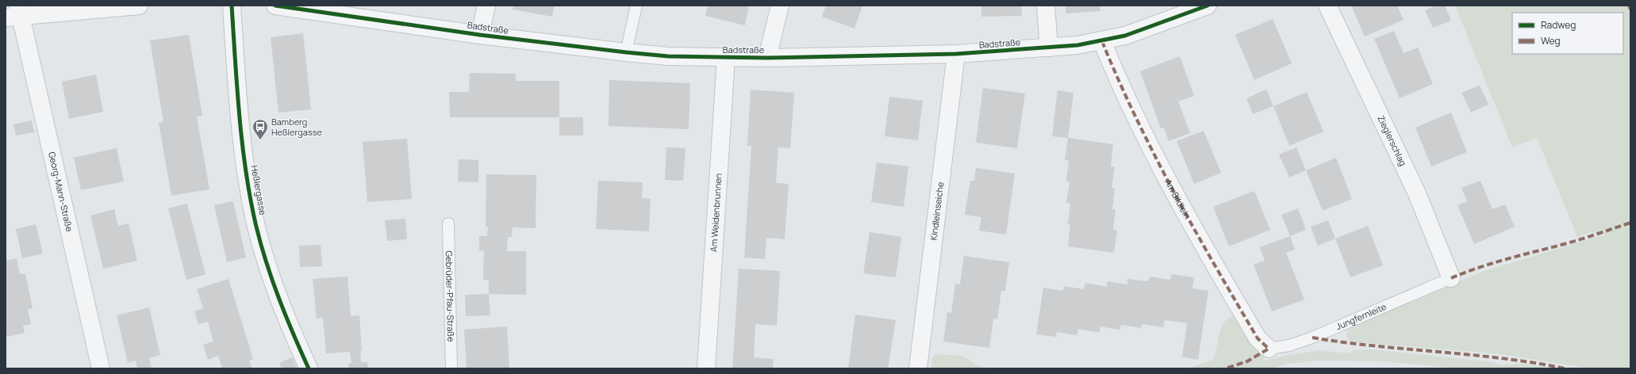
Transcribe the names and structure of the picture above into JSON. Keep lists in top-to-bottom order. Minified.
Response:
{"streets":{"street":["Badstraße","Zieglerschlag","Heßlergasse","Georg-Mann-Straße","Am Bildlein","Kindleinseiche","Am Weidenbrunnen"],"lane":["Gebrüder-Pfau-Straße","Jungfernleite"]},"crossings":[["Badstraße","Am Bildlein"],["Badstraße","Kindleinseiche"],["Badstraße","Am Weidenbrunnen"],["Zieglerschlag","Jungfernleite"],["Am Bildlein","Jungfernleite"]],"places":{"bus stop":["Bamberg Heßlergasse"]},"legend":["Radweg","Weg"]}
